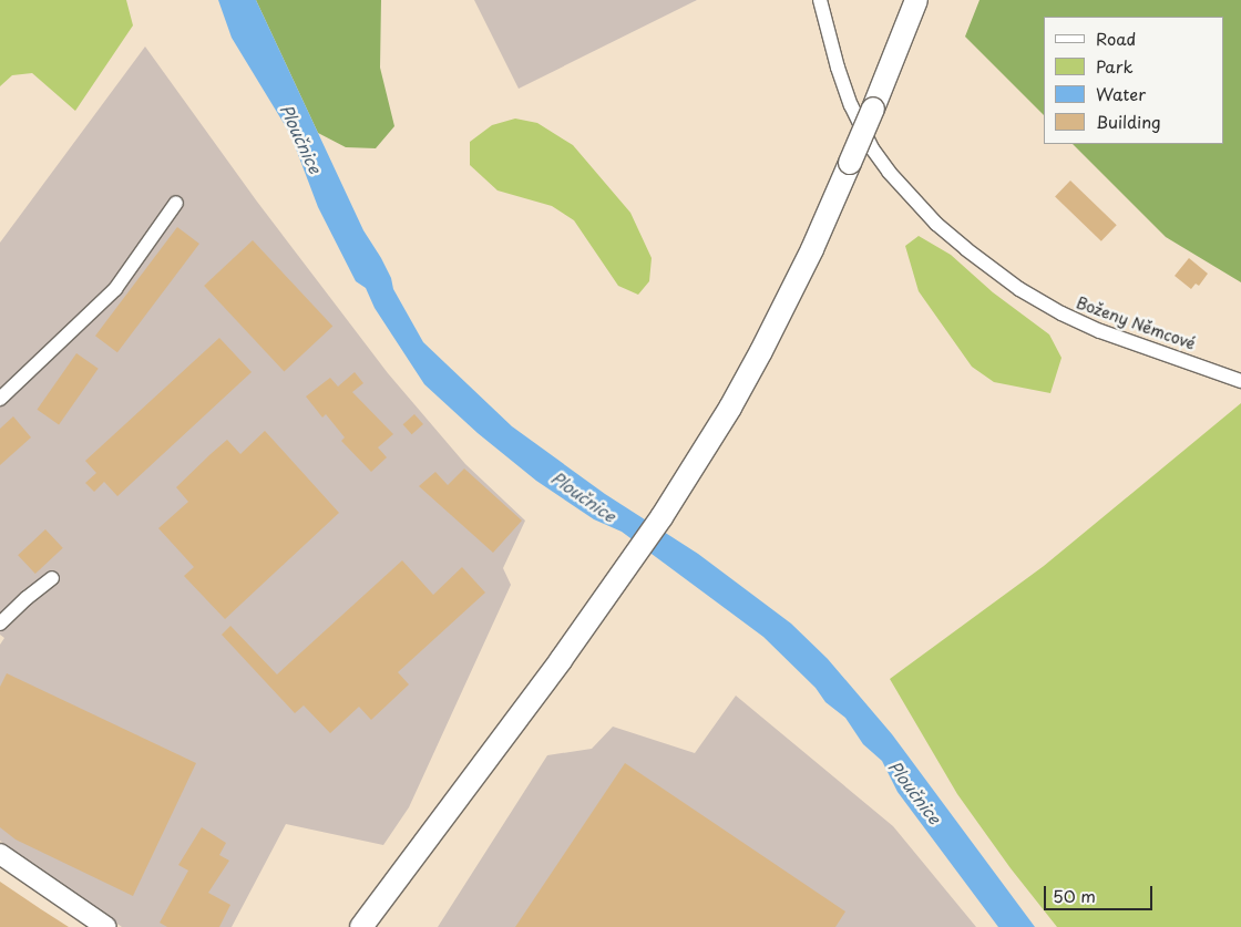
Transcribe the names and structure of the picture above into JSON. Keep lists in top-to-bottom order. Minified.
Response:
{"streets":{"street":["Boženy Němcové"]},"water":["Ploučnice"],"legend":["Road","Park","Water","Building"],"scale_bar":"50 m"}
